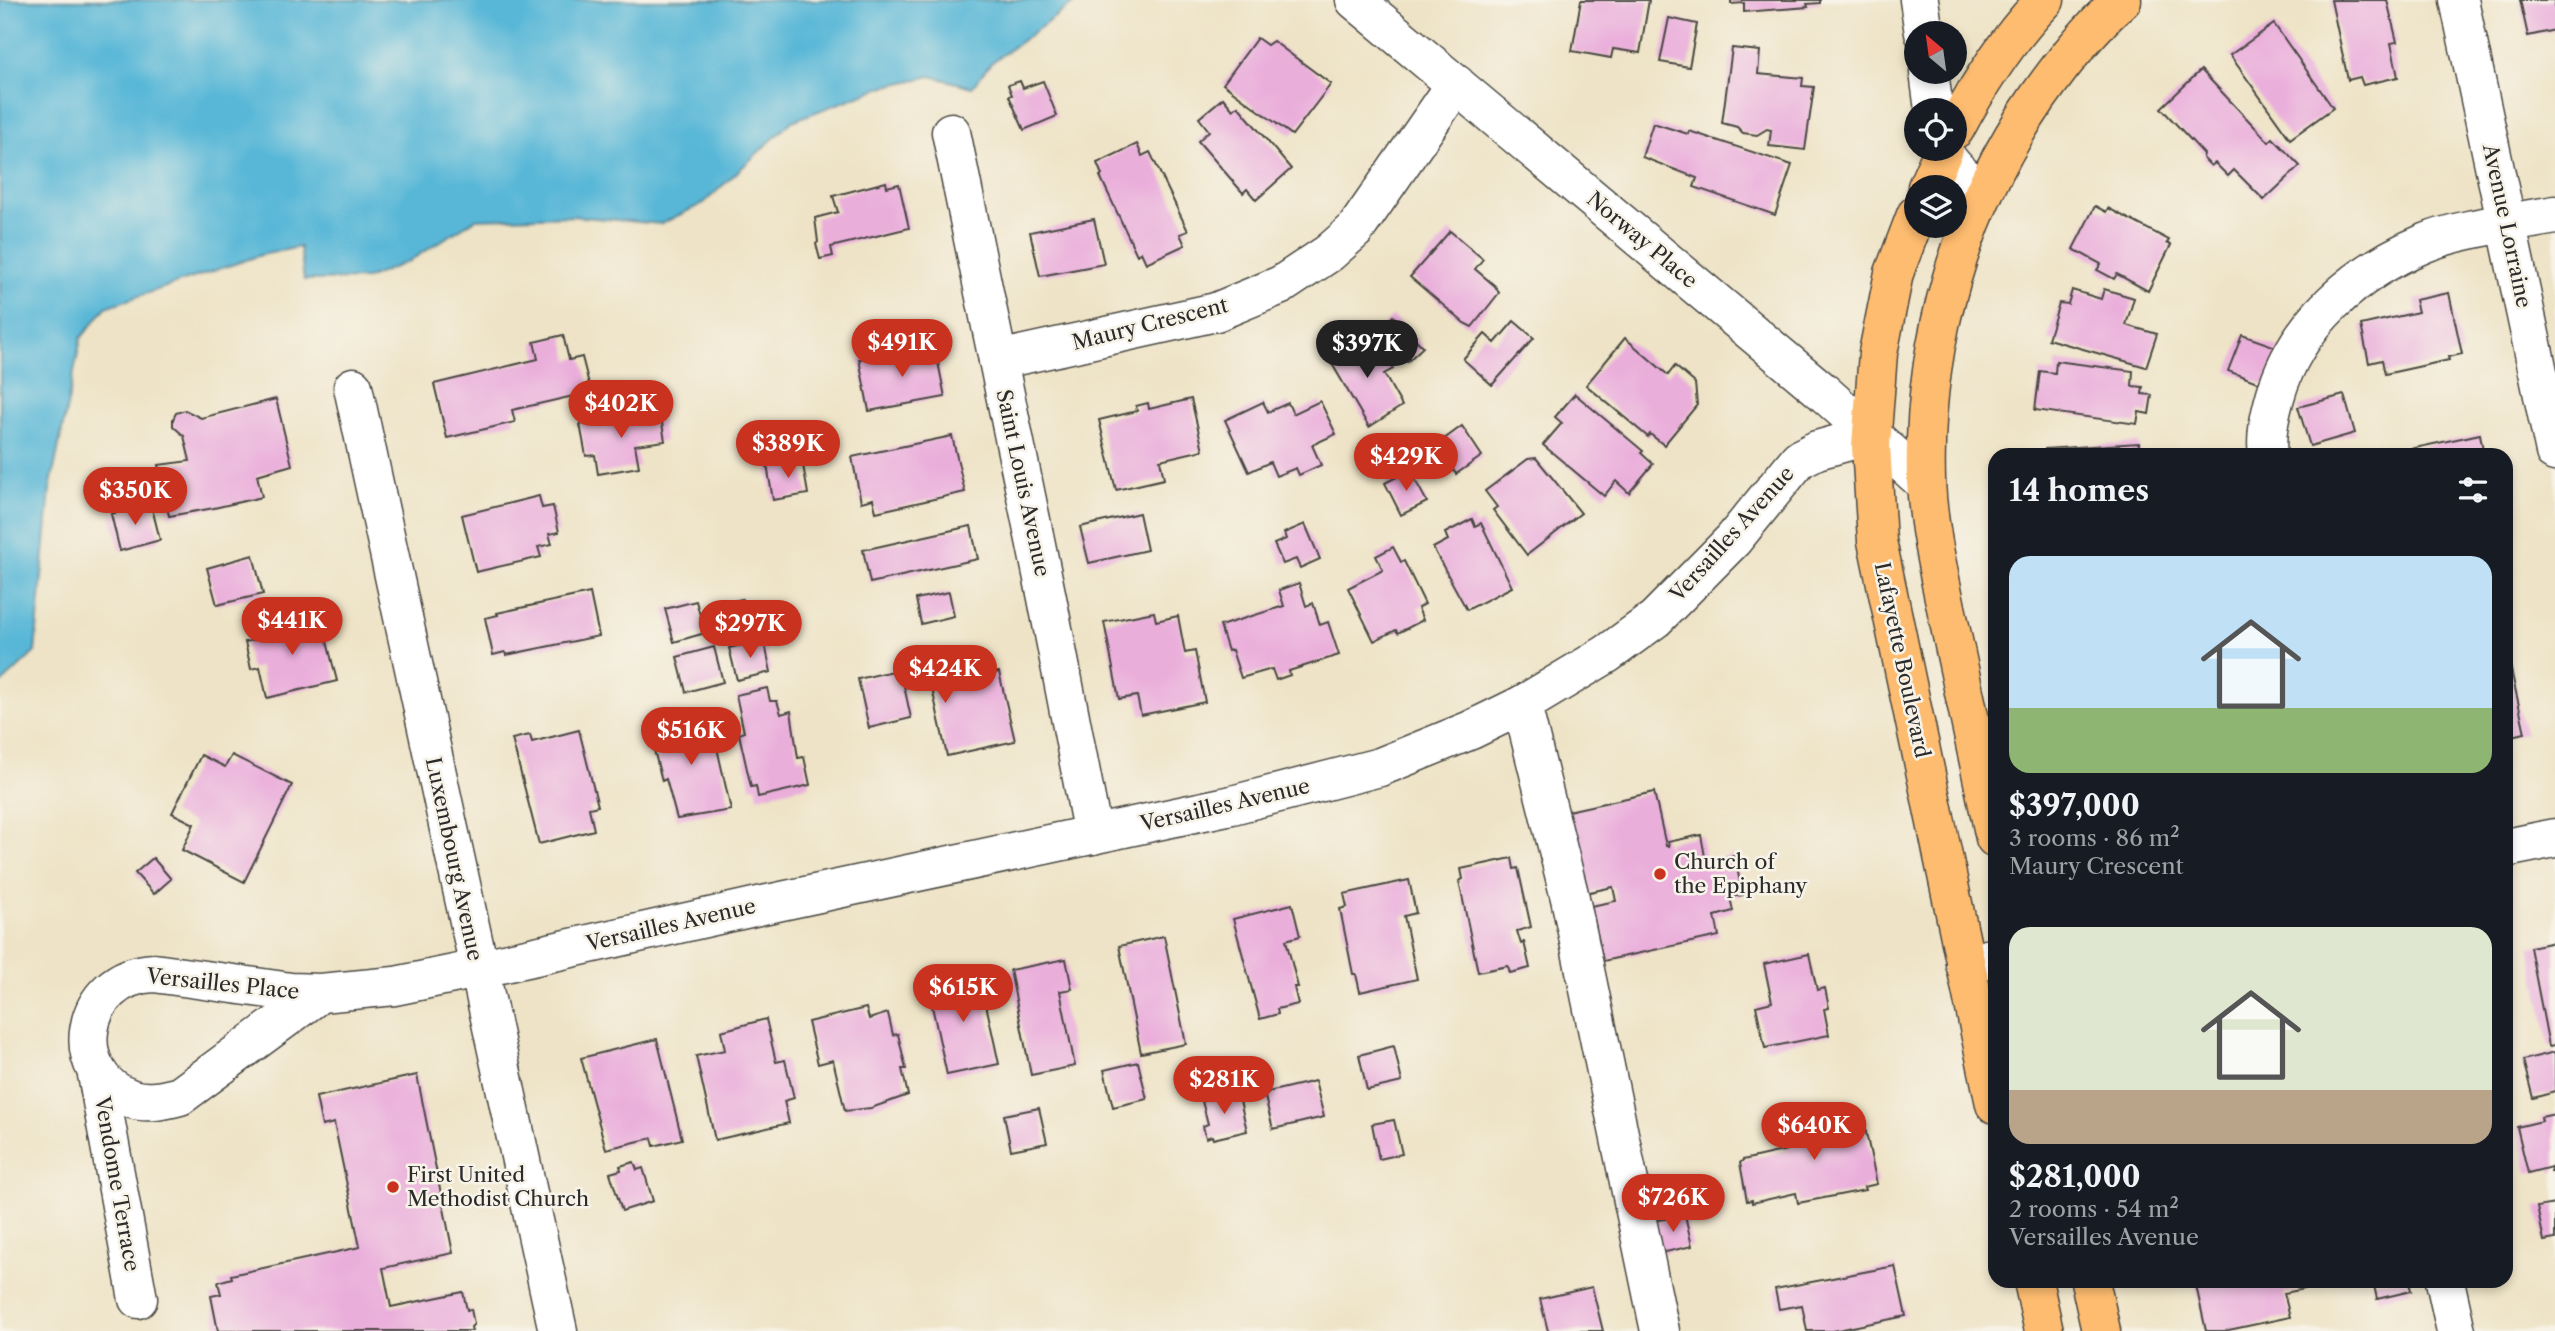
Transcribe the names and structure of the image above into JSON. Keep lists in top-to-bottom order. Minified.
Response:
{"streets":{"main road":["Lafayette Boulevard"],"street":["Avenue Lorraine","Norway Place","Maury Crescent","Saint Louis Avenue","Versailles Avenue","Luxembourg Avenue","Versailles Place","Vendome Terrace"]},"crossings":[["Norway Place","Maury Crescent"],["Norway Place","Versailles Avenue"],["Norway Place","Lafayette Boulevard"],["Maury Crescent","Saint Louis Avenue"],["Saint Louis Avenue","Versailles Avenue"],["Versailles Avenue","Lafayette Boulevard"],["Versailles Avenue","Luxembourg Avenue"],["Versailles Avenue","Versailles Place"],["Luxembourg Avenue","Versailles Place"],["Versailles Place","Vendome Terrace"]],"places":["Church of the Epiphany","First United Methodist Church"],"north":"top left","page":{"price":["$491K","$397K","$402K","$389K","$429K","$350K","$441K","$297K","$424K","$516K","$615K","$281K","$640K","$726K"],"heading":"14 homes","list":[{"name":"$397,000","note":"3 rooms · 86 m² · Maury Crescent"},{"name":"$281,000","note":"2 rooms · 54 m² · Versailles Avenue"}]}}
